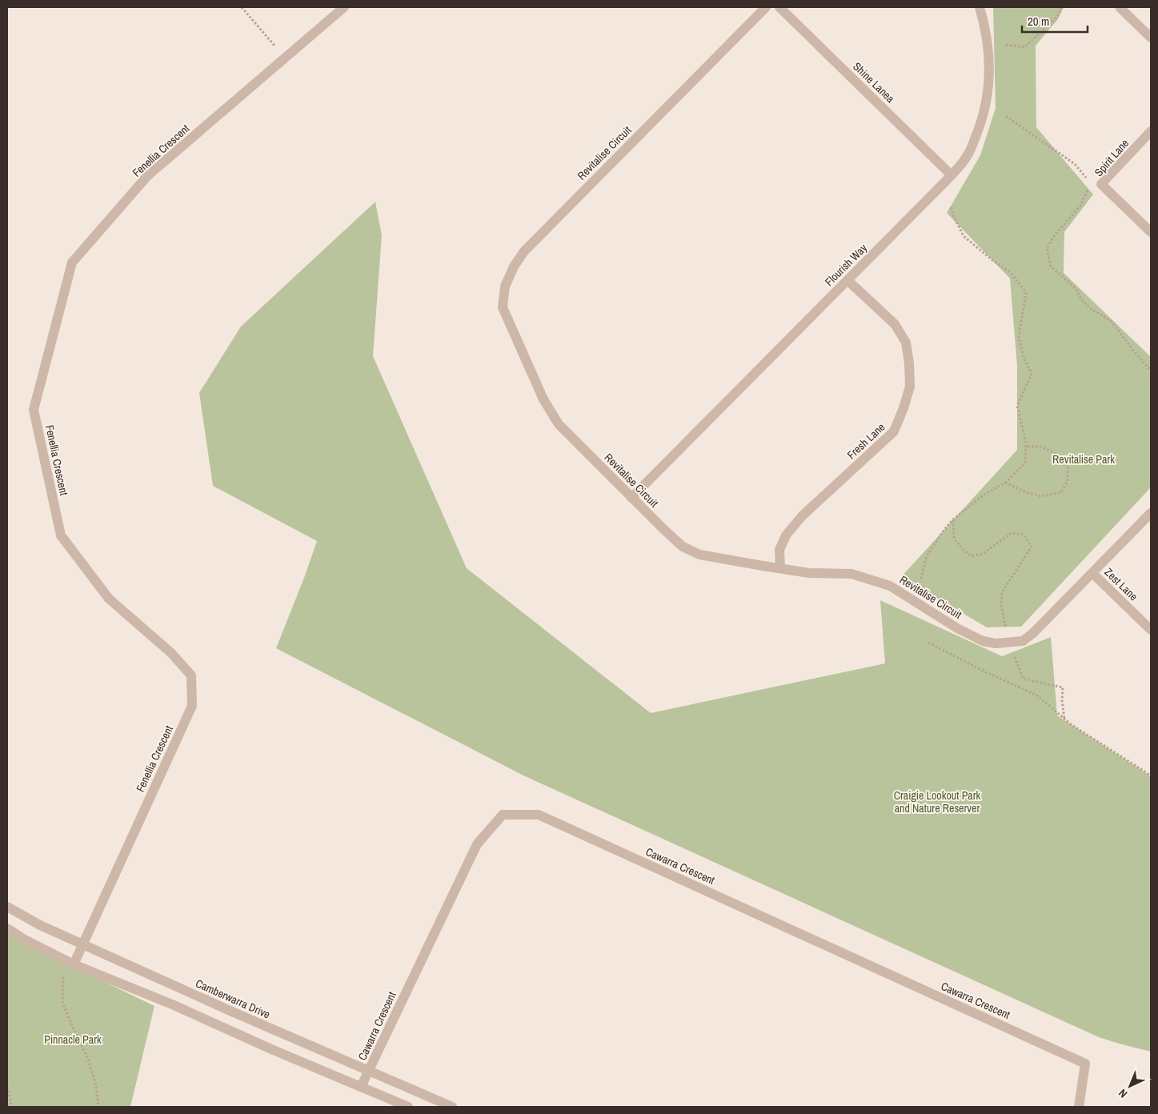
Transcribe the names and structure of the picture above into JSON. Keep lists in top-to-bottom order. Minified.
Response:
{"streets":{"street":["Shine Lanea","Fenellia Crescent","Revitalise Circuit","Spirit Lane","Flourish Way","Fresh Lane","Zest Lane","Cawarra Crescent","Camberwarra Drive"]},"crossings":[["Shine Lanea","Flourish Way"],["Fenellia Crescent","Camberwarra Drive"],["Revitalise Circuit","Flourish Way"],["Revitalise Circuit","Fresh Lane"],["Revitalise Circuit","Zest Lane"],["Flourish Way","Fresh Lane"],["Cawarra Crescent","Camberwarra Drive"]],"parks":["Revitalise Park","Craigie Lookout Park and Nature Reserver","Pinnacle Park"],"scale_bar":"20 m","north":"bottom left"}
